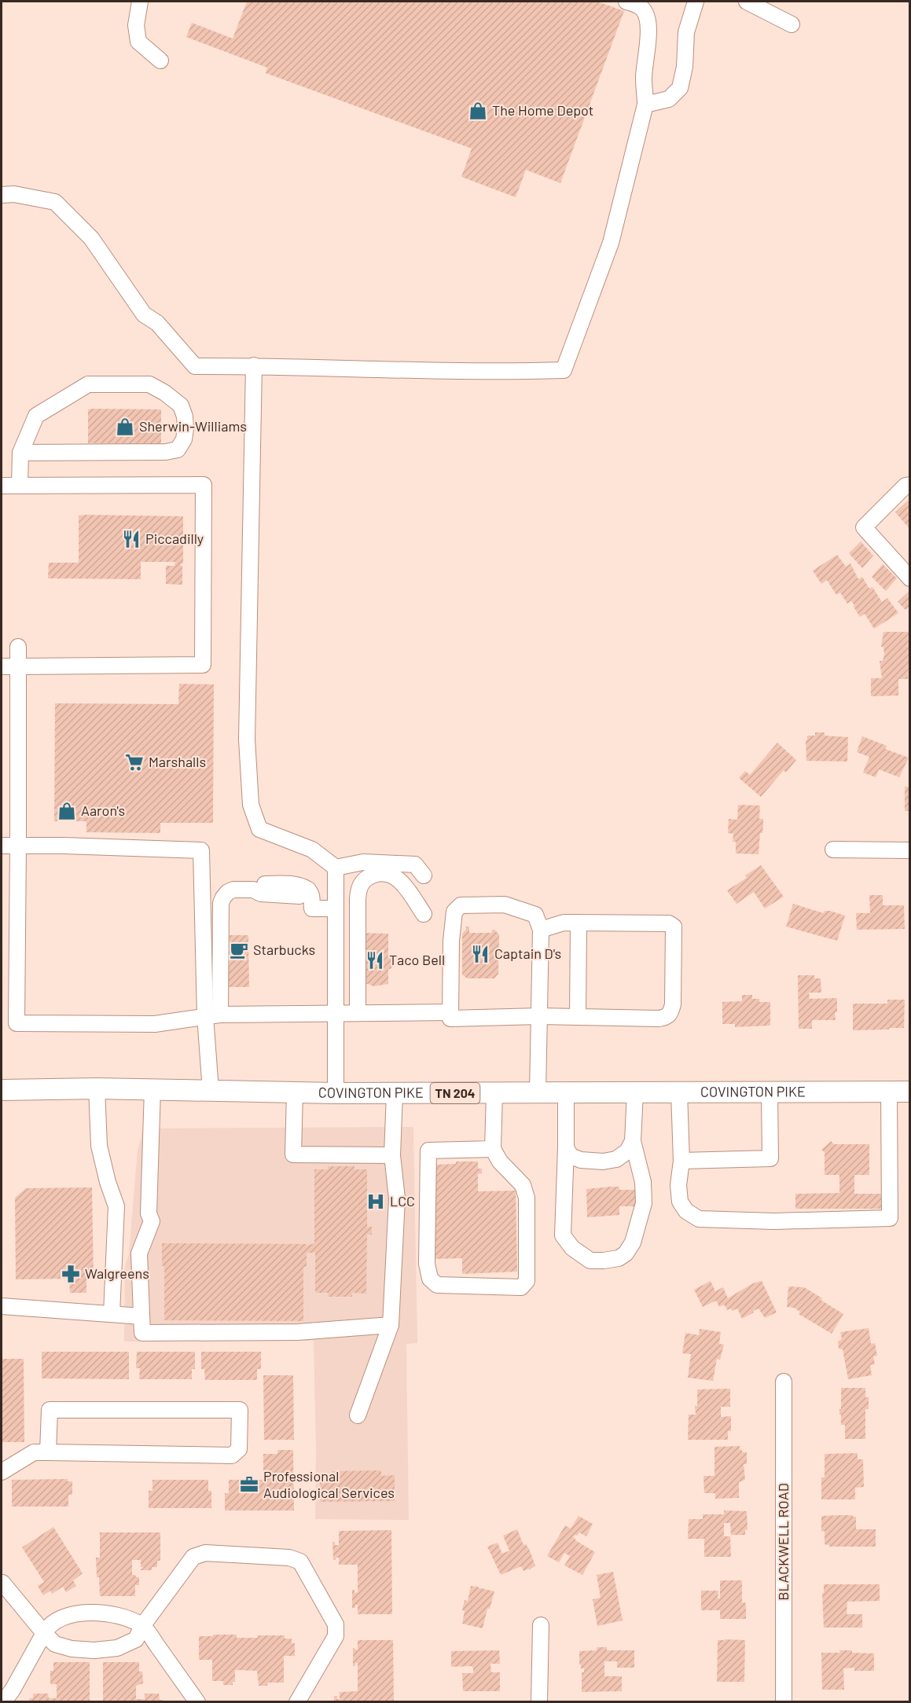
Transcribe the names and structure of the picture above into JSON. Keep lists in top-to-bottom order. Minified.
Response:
{"streets":{"main road":["COVINGTON PIKE","TN 204"],"street":["BLACKWELL ROAD"]},"places":{"shop":["The Home Depot","Sherwin-Williams","Aaron's"],"restaurant":["Piccadilly","Captain D's","Taco Bell"],"supermarket":["Marshalls"],"cafe":["Starbucks"],"hospital":["LCC"],"pharmacy":["Walgreens"],"office":["Professional Audiological Services"]}}
